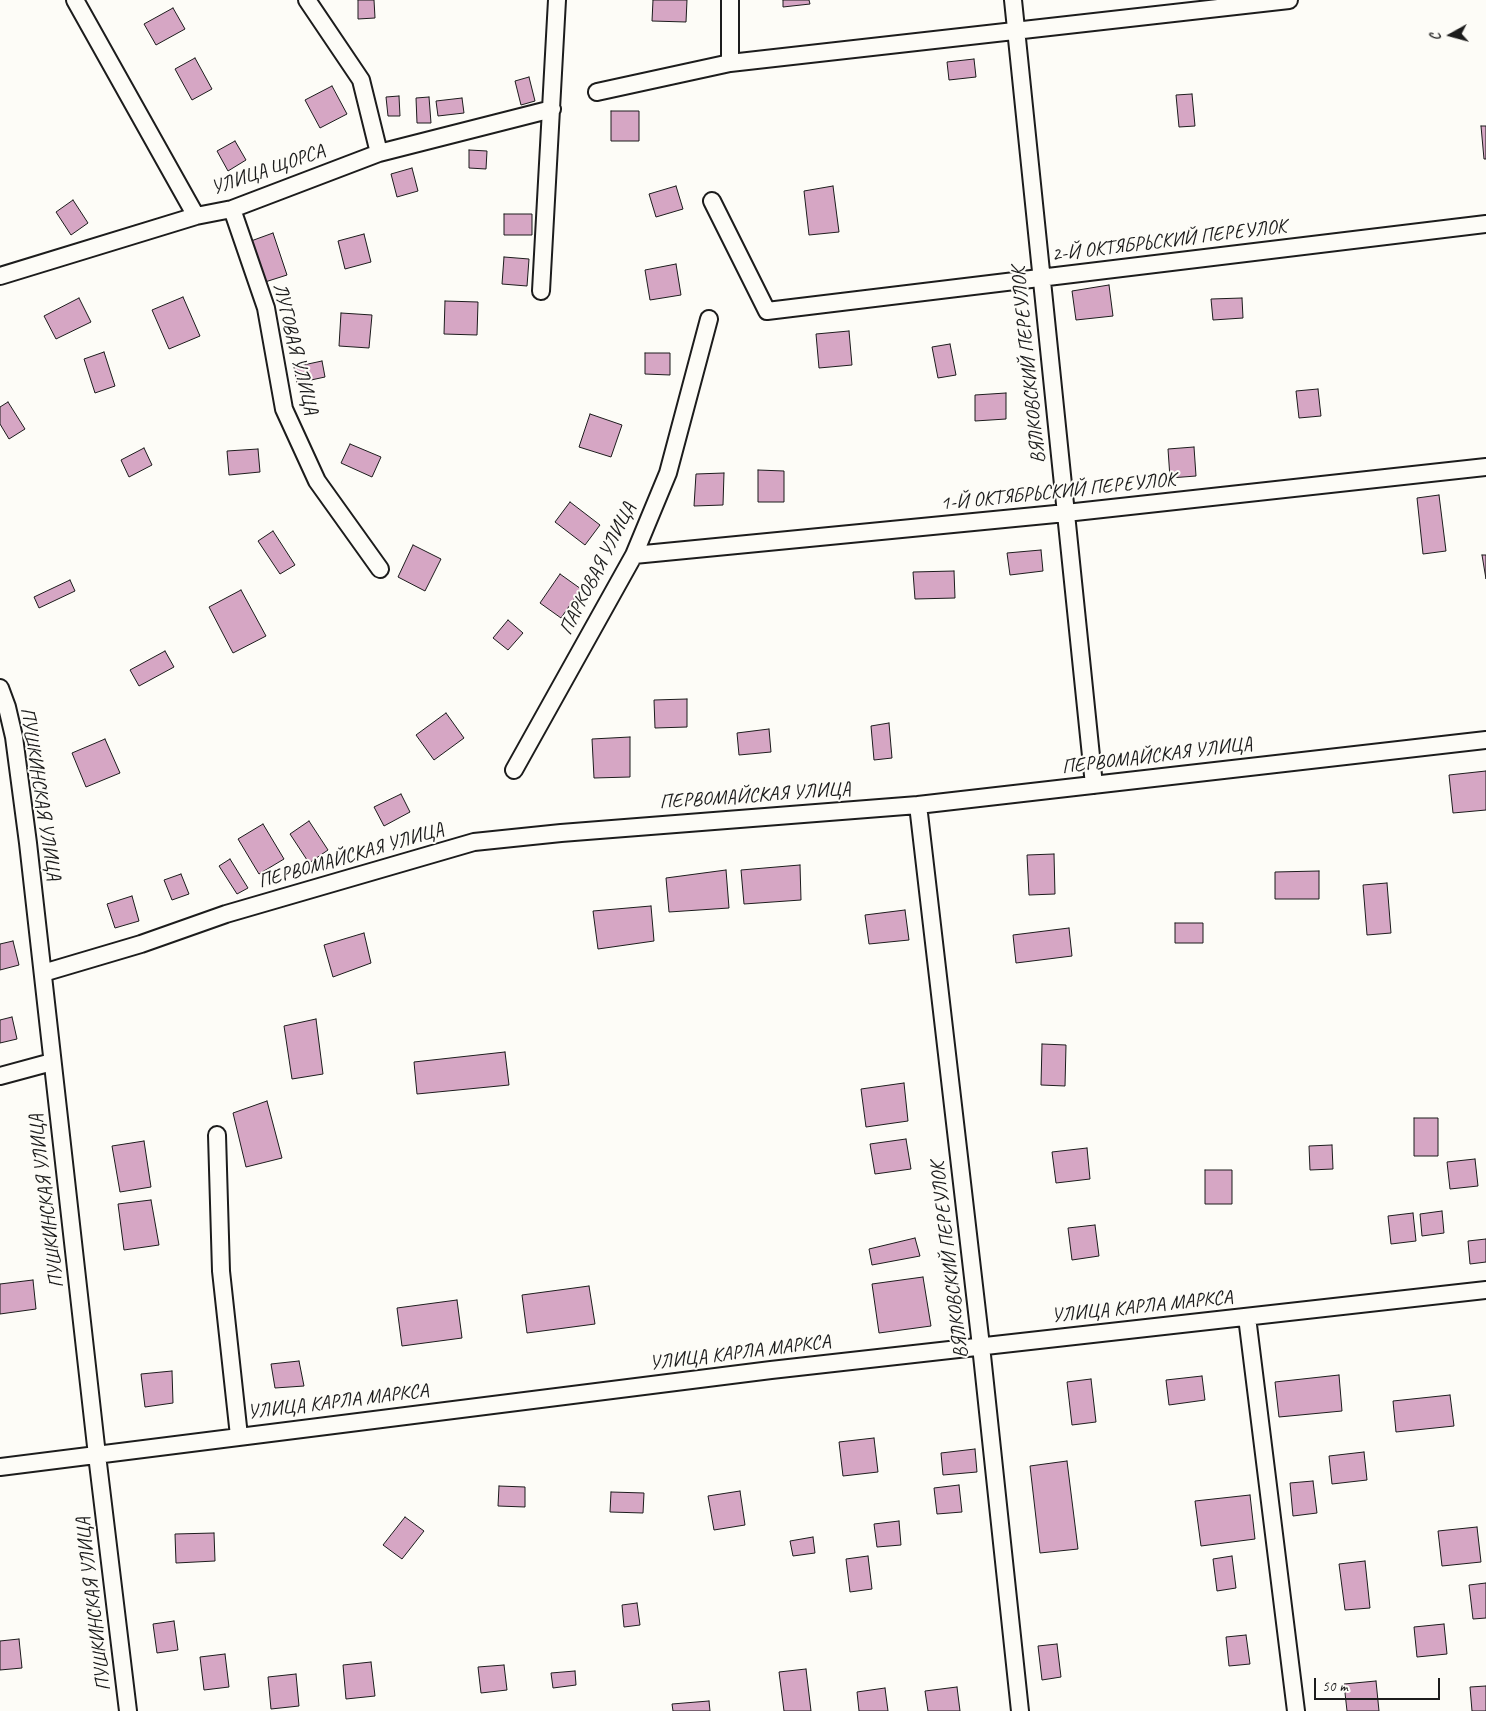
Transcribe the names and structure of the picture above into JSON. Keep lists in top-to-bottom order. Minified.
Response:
{"streets":{"street":["УЛИЦА ЩОРСА","2-Й ОКТЯБРЬСКИЙ ПЕРЕУЛОК","ЛУГОВАЯ УЛИЦА","ВЯЛКОВСКИЙ ПЕРЕУЛОК","1-Й ОКТЯБРЬСКИЙ ПЕРЕУЛОК","ПАРКОВАЯ УЛИЦА","ПЕРВОМАЙСКАЯ УЛИЦА","ПУШКИНСКАЯ УЛИЦА","УЛИЦА КАРЛА МАРКСА"]},"crossings":[["УЛИЦА ЩОРСА","ЛУГОВАЯ УЛИЦА"],["2-Й ОКТЯБРЬСКИЙ ПЕРЕУЛОК","ВЯЛКОВСКИЙ ПЕРЕУЛОК"],["ВЯЛКОВСКИЙ ПЕРЕУЛОК","1-Й ОКТЯБРЬСКИЙ ПЕРЕУЛОК"],["ВЯЛКОВСКИЙ ПЕРЕУЛОК","ПЕРВОМАЙСКАЯ УЛИЦА"],["ВЯЛКОВСКИЙ ПЕРЕУЛОК","УЛИЦА КАРЛА МАРКСА"],["1-Й ОКТЯБРЬСКИЙ ПЕРЕУЛОК","ПАРКОВАЯ УЛИЦА"],["ПЕРВОМАЙСКАЯ УЛИЦА","ПУШКИНСКАЯ УЛИЦА"],["ПУШКИНСКАЯ УЛИЦА","УЛИЦА КАРЛА МАРКСА"]],"scale_bar":"50 m","north":"left"}
